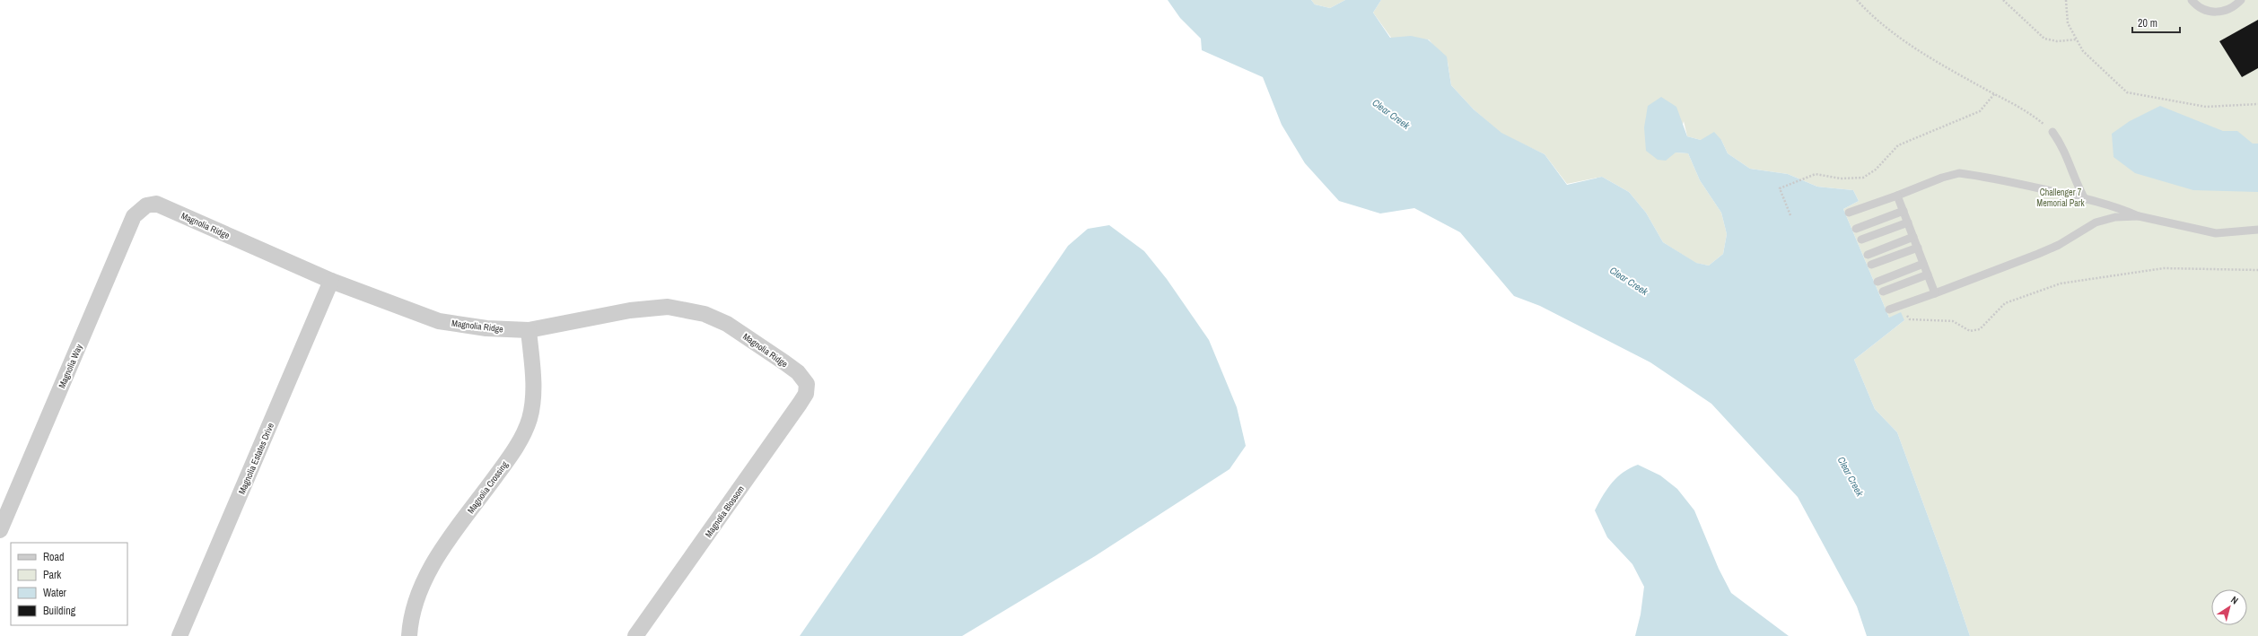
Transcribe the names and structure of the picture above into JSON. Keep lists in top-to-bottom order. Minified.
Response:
{"streets":{"street":["Magnolia Ridge","Magnolia Way","Magnolia Estates Drive","Magnolia Crossing","Magnolia Blossom"]},"crossings":[["Magnolia Ridge","Magnolia Way"],["Magnolia Ridge","Magnolia Estates Drive"],["Magnolia Ridge","Magnolia Crossing"],["Magnolia Ridge","Magnolia Blossom"]],"water":["Clear Creek"],"parks":["Challenger 7 Memorial Park"],"legend":["Road","Park","Water","Building"],"scale_bar":"20 m","north":"top right"}
